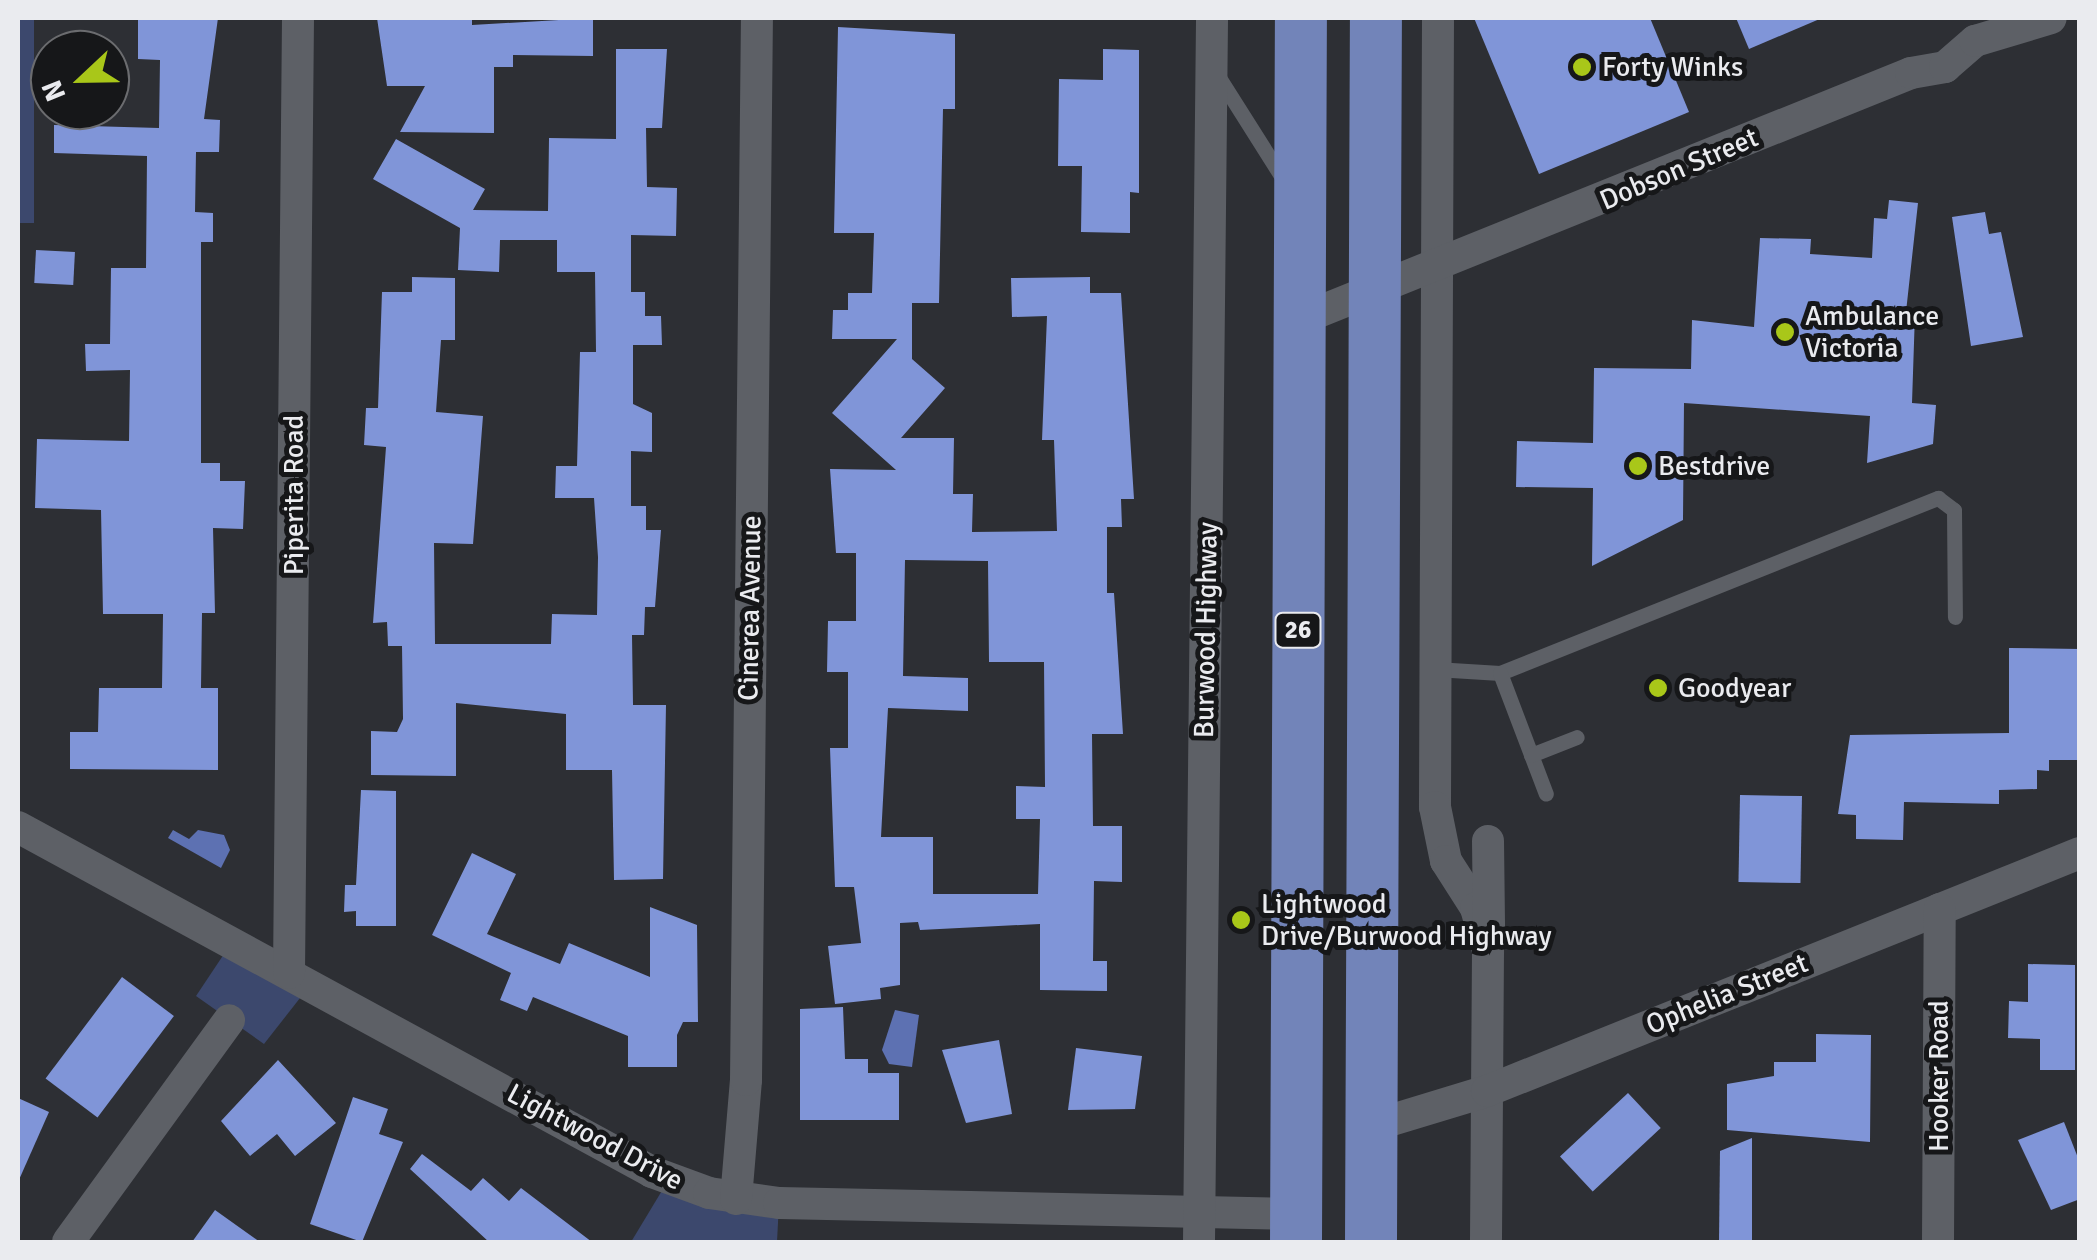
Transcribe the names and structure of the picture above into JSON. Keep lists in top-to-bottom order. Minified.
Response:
{"streets":{"highway":["26"],"street":["Dobson Street","Piperita Road","Cinerea Avenue","Burwood Highway","Ophelia Street","Hooker Road","Lightwood Drive"]},"crossings":[["Dobson Street","26"],["Piperita Road","Lightwood Drive"],["Cinerea Avenue","Lightwood Drive"],["Burwood Highway","Lightwood Drive"],["26","Lightwood Drive"],["Ophelia Street","Hooker Road"]],"places":["Forty Winks","Ambulance Victoria","Bestdrive","Goodyear","Lightwood Drive/Burwood Highway"],"north":"left"}
